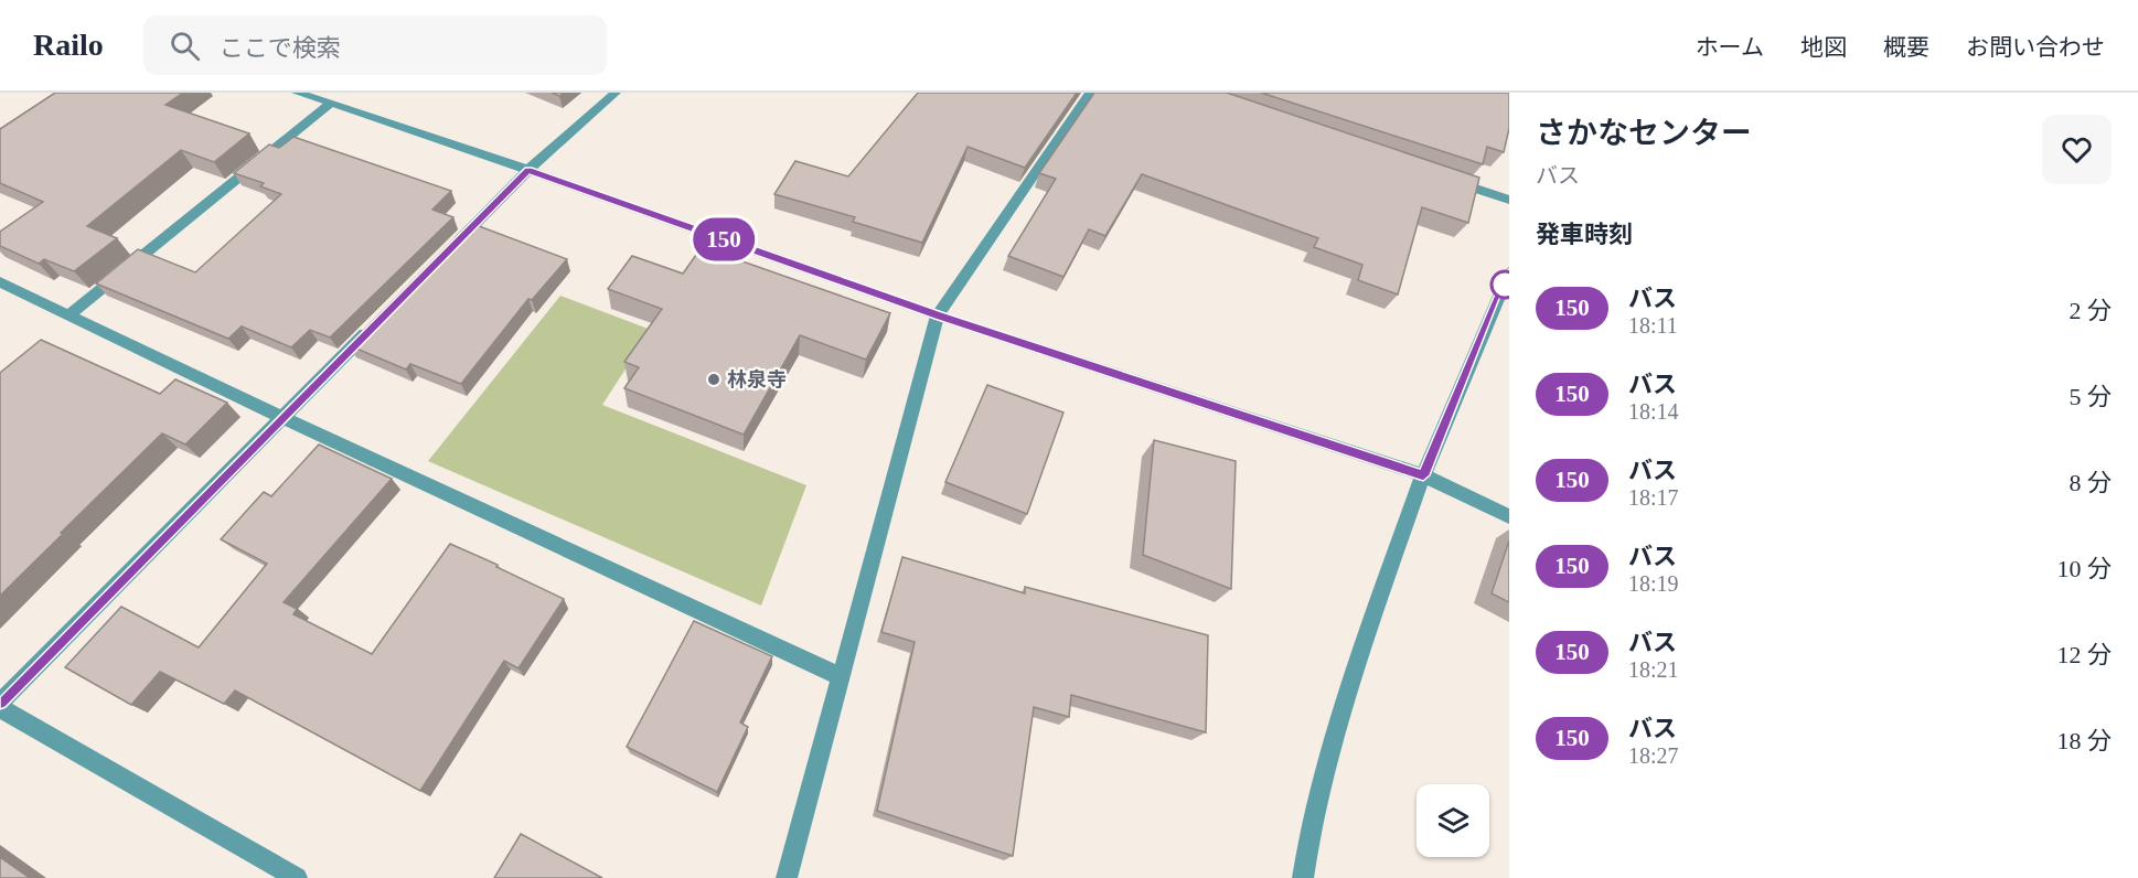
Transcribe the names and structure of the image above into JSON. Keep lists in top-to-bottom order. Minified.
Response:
{"places":["林泉寺"],"lines":["bus line 150"],"page":{"header":"Railo","search":"ここで検索","nav":["ホーム","地図","概要","お問い合わせ"],"on_map":"150","heading":[["さかなセンター","バス"],"発車時刻"],"list":[{"mark":"150","name":"バス","note":"18:11","value":"2 分"},{"mark":"150","name":"バス","note":"18:14","value":"5 分"},{"mark":"150","name":"バス","note":"18:17","value":"8 分"},{"mark":"150","name":"バス","note":"18:19","value":"10 分"},{"mark":"150","name":"バス","note":"18:21","value":"12 分"},{"mark":"150","name":"バス","note":"18:27","value":"18 分"}]}}
